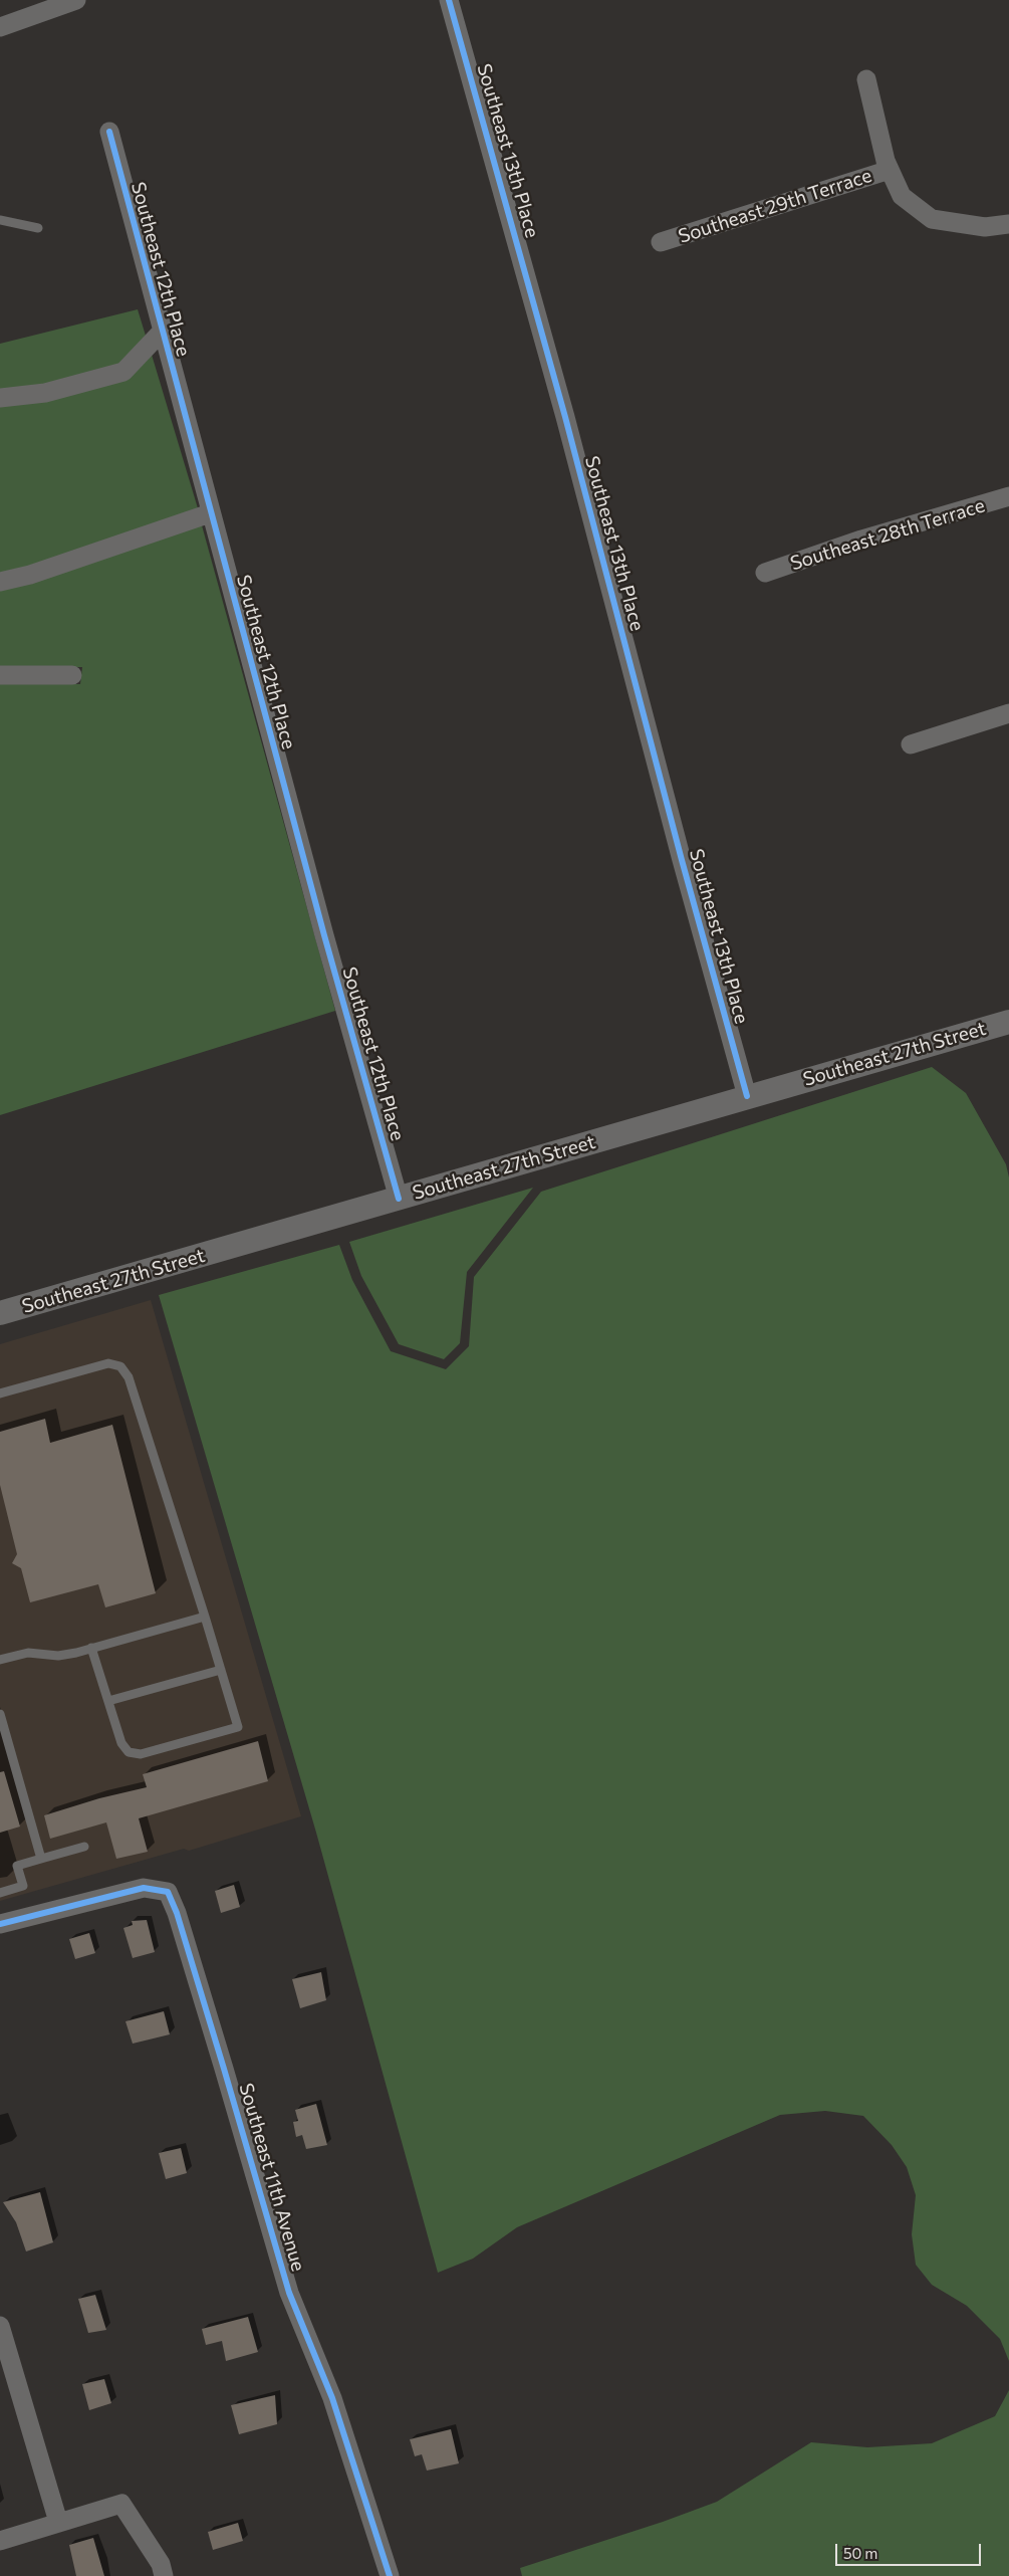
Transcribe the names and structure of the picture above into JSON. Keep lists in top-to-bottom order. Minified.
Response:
{"streets":{"street":["Southeast 13th Place","Southeast 29th Terrace","Southeast 12th Place","Southeast 28th Terrace","Southeast 27th Street","Southeast 11th Avenue"]},"crossings":[["Southeast 13th Place","Southeast 27th Street"],["Southeast 12th Place","Southeast 27th Street"]],"scale_bar":"50 m"}
